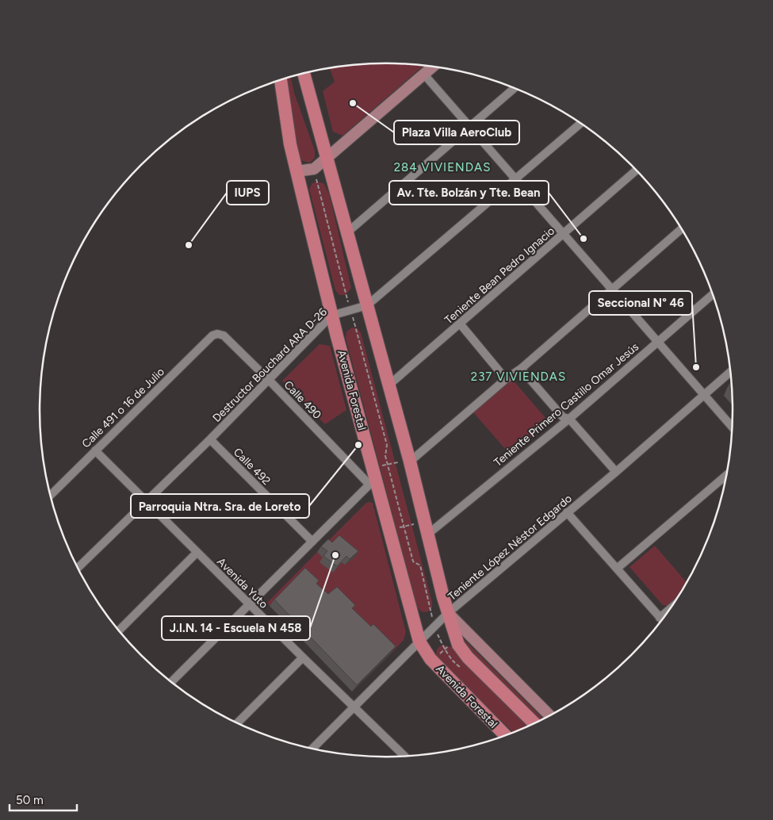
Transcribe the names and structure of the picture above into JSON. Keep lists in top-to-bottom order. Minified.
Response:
{"streets":{"main road":["Avenida Forestal"],"street":["Teniente Bean Pedro Ignacio","Destructor Bouchard ARA D-26","Calle 490","Teniente Primero Castillo Omar Jesús","Calle 491 o 16 de Julio","Calle 492","Teniente López Néstor Edgardo","Avenida Yuto"]},"crossings":[["Destructor Bouchard ARA D-26","Avenida Forestal"],["Destructor Bouchard ARA D-26","Calle 490"],["Destructor Bouchard ARA D-26","Calle 492"],["Destructor Bouchard ARA D-26","Avenida Yuto"],["Avenida Forestal","Calle 490"],["Avenida Forestal","Teniente López Néstor Edgardo"],["Calle 490","Calle 491 o 16 de Julio"],["Calle 491 o 16 de Julio","Avenida Yuto"],["Teniente López Néstor Edgardo","Avenida Yuto"]],"districts":["284 VIVIENDAS","237 VIVIENDAS"],"places":["Plaza Villa AeroClub","Av. Tte. Bolzán y Tte. Bean","IUPS","Seccional N° 46","Parroquia Ntra. Sra. de Loreto","J.I.N. 14 - Escuela N 458"],"scale_bar":"50 m"}
